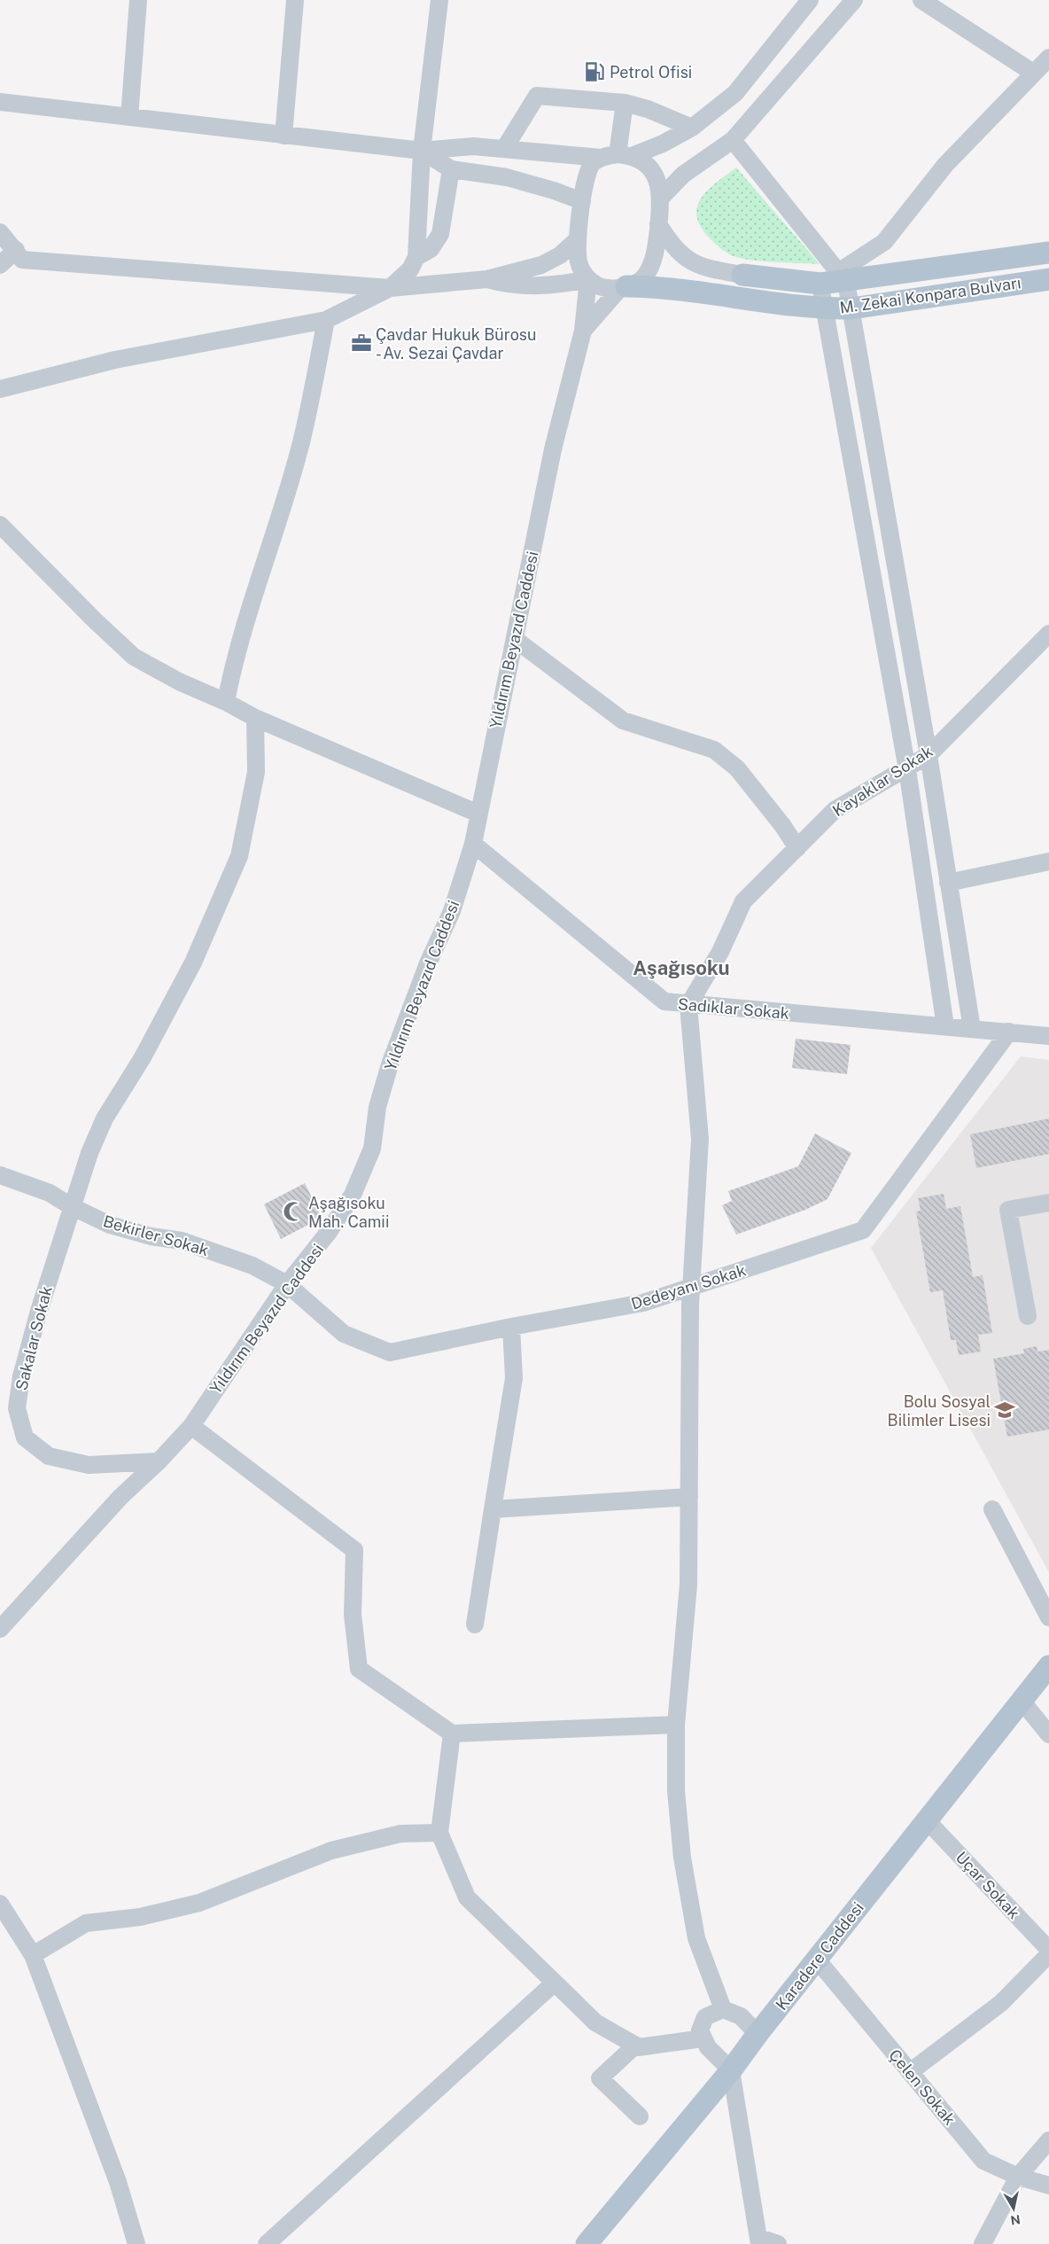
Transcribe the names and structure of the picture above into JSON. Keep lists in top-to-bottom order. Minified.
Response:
{"streets":{"main road":["M. Zekai Konpara Bulvarı","Karadere Caddesi"],"street":["Yıldırım Beyazıd Caddesi","Kayaklar Sokak","Sadıklar Sokak","Bekirler Sokak","Dedeyanı Sokak","Sakalar Sokak","Uçar Sokak","Çelen Sokak"]},"crossings":[["M. Zekai Konpara Bulvarı","Yıldırım Beyazıd Caddesi"],["Yıldırım Beyazıd Caddesi","Sadıklar Sokak"],["Yıldırım Beyazıd Caddesi","Bekirler Sokak"],["Yıldırım Beyazıd Caddesi","Dedeyanı Sokak"],["Yıldırım Beyazıd Caddesi","Sakalar Sokak"],["Kayaklar Sokak","Sadıklar Sokak"],["Sadıklar Sokak","Dedeyanı Sokak"],["Bekirler Sokak","Dedeyanı Sokak"],["Bekirler Sokak","Sakalar Sokak"],["Uçar Sokak","Karadere Caddesi"],["Karadere Caddesi","Çelen Sokak"]],"districts":["Aşağısoku"],"places":{"fuel station":["Petrol Ofisi"],"office":["Çavdar Hukuk Bürosu - Av. Sezai Çavdar"],"mosque":["Aşağısoku Mah. Camii"],"school or university":["Bolu Sosyal Bilimler Lisesi"]},"north":"bottom"}
